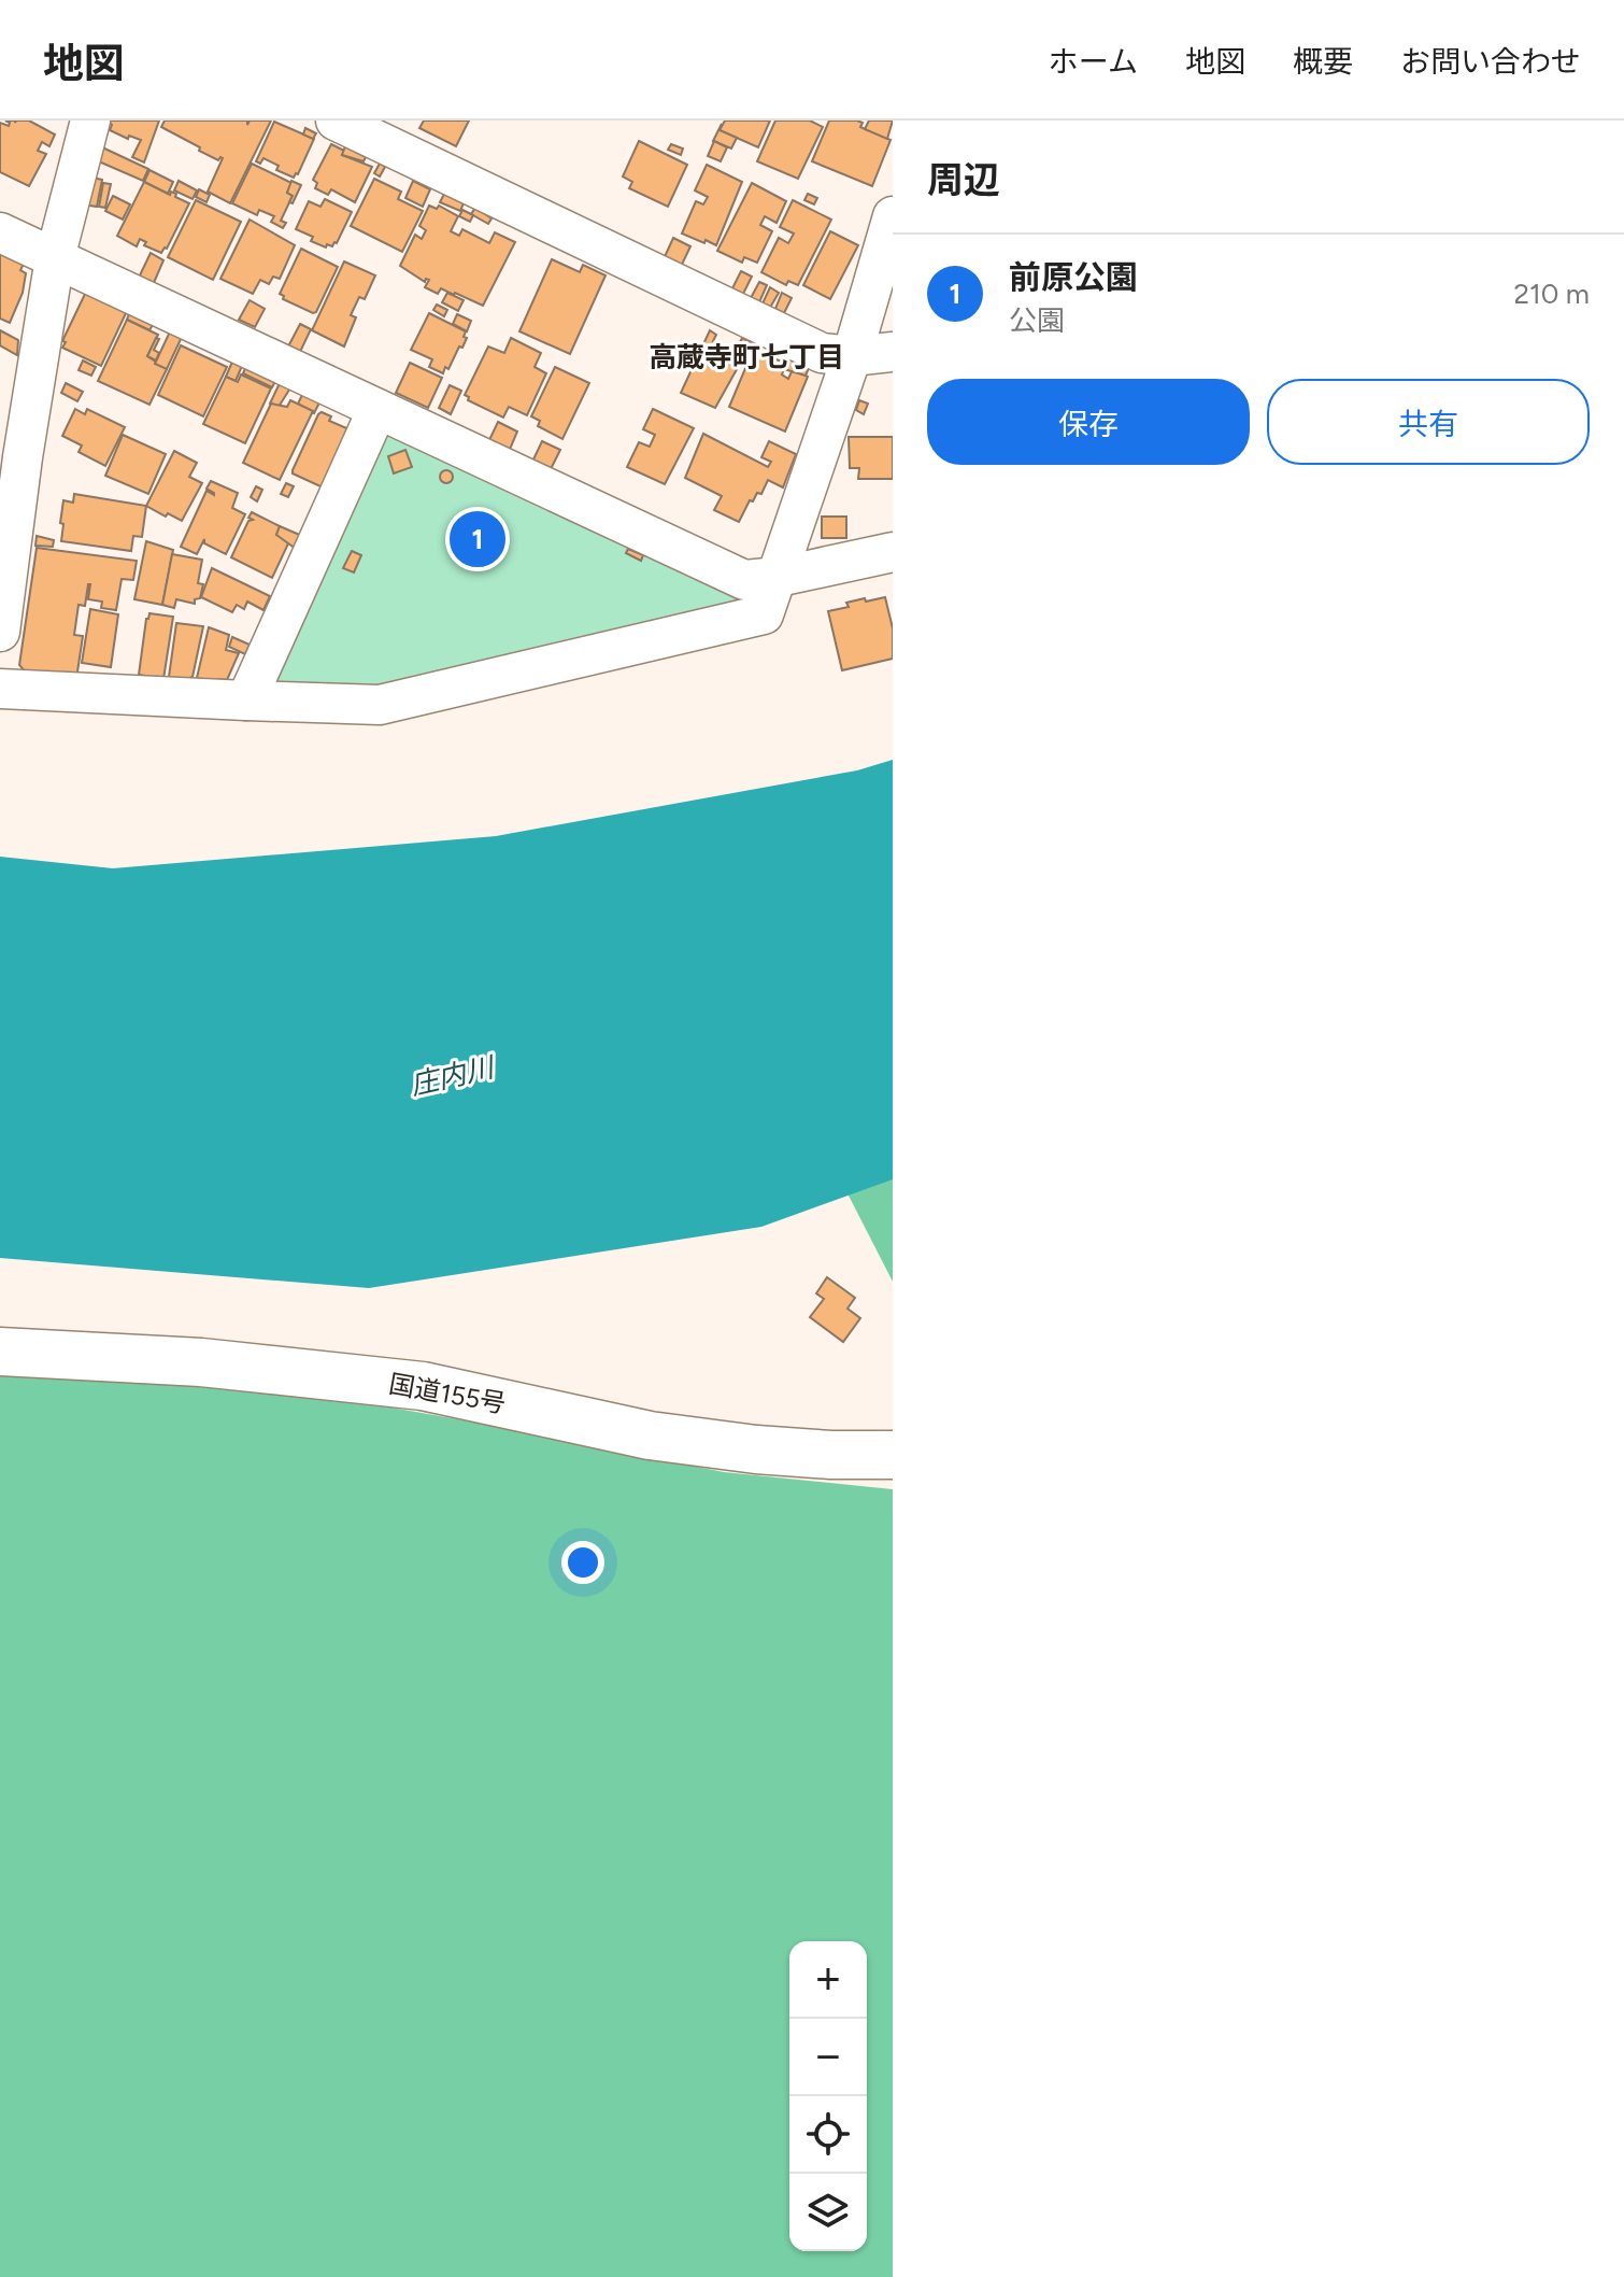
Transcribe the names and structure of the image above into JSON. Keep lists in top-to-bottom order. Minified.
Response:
{"streets":{"highway":["国道155号"]},"districts":["高蔵寺町七丁目"],"water":["庄内川"],"page":{"header":"地図","nav":["ホーム","地図","概要","お問い合わせ"],"heading":"周辺","list":[{"mark":"1","name":"前原公園","note":"公園","value":"210 m"}],"buttons":["保存","共有"],"pins":"1","map_buttons":["+","−"]}}
